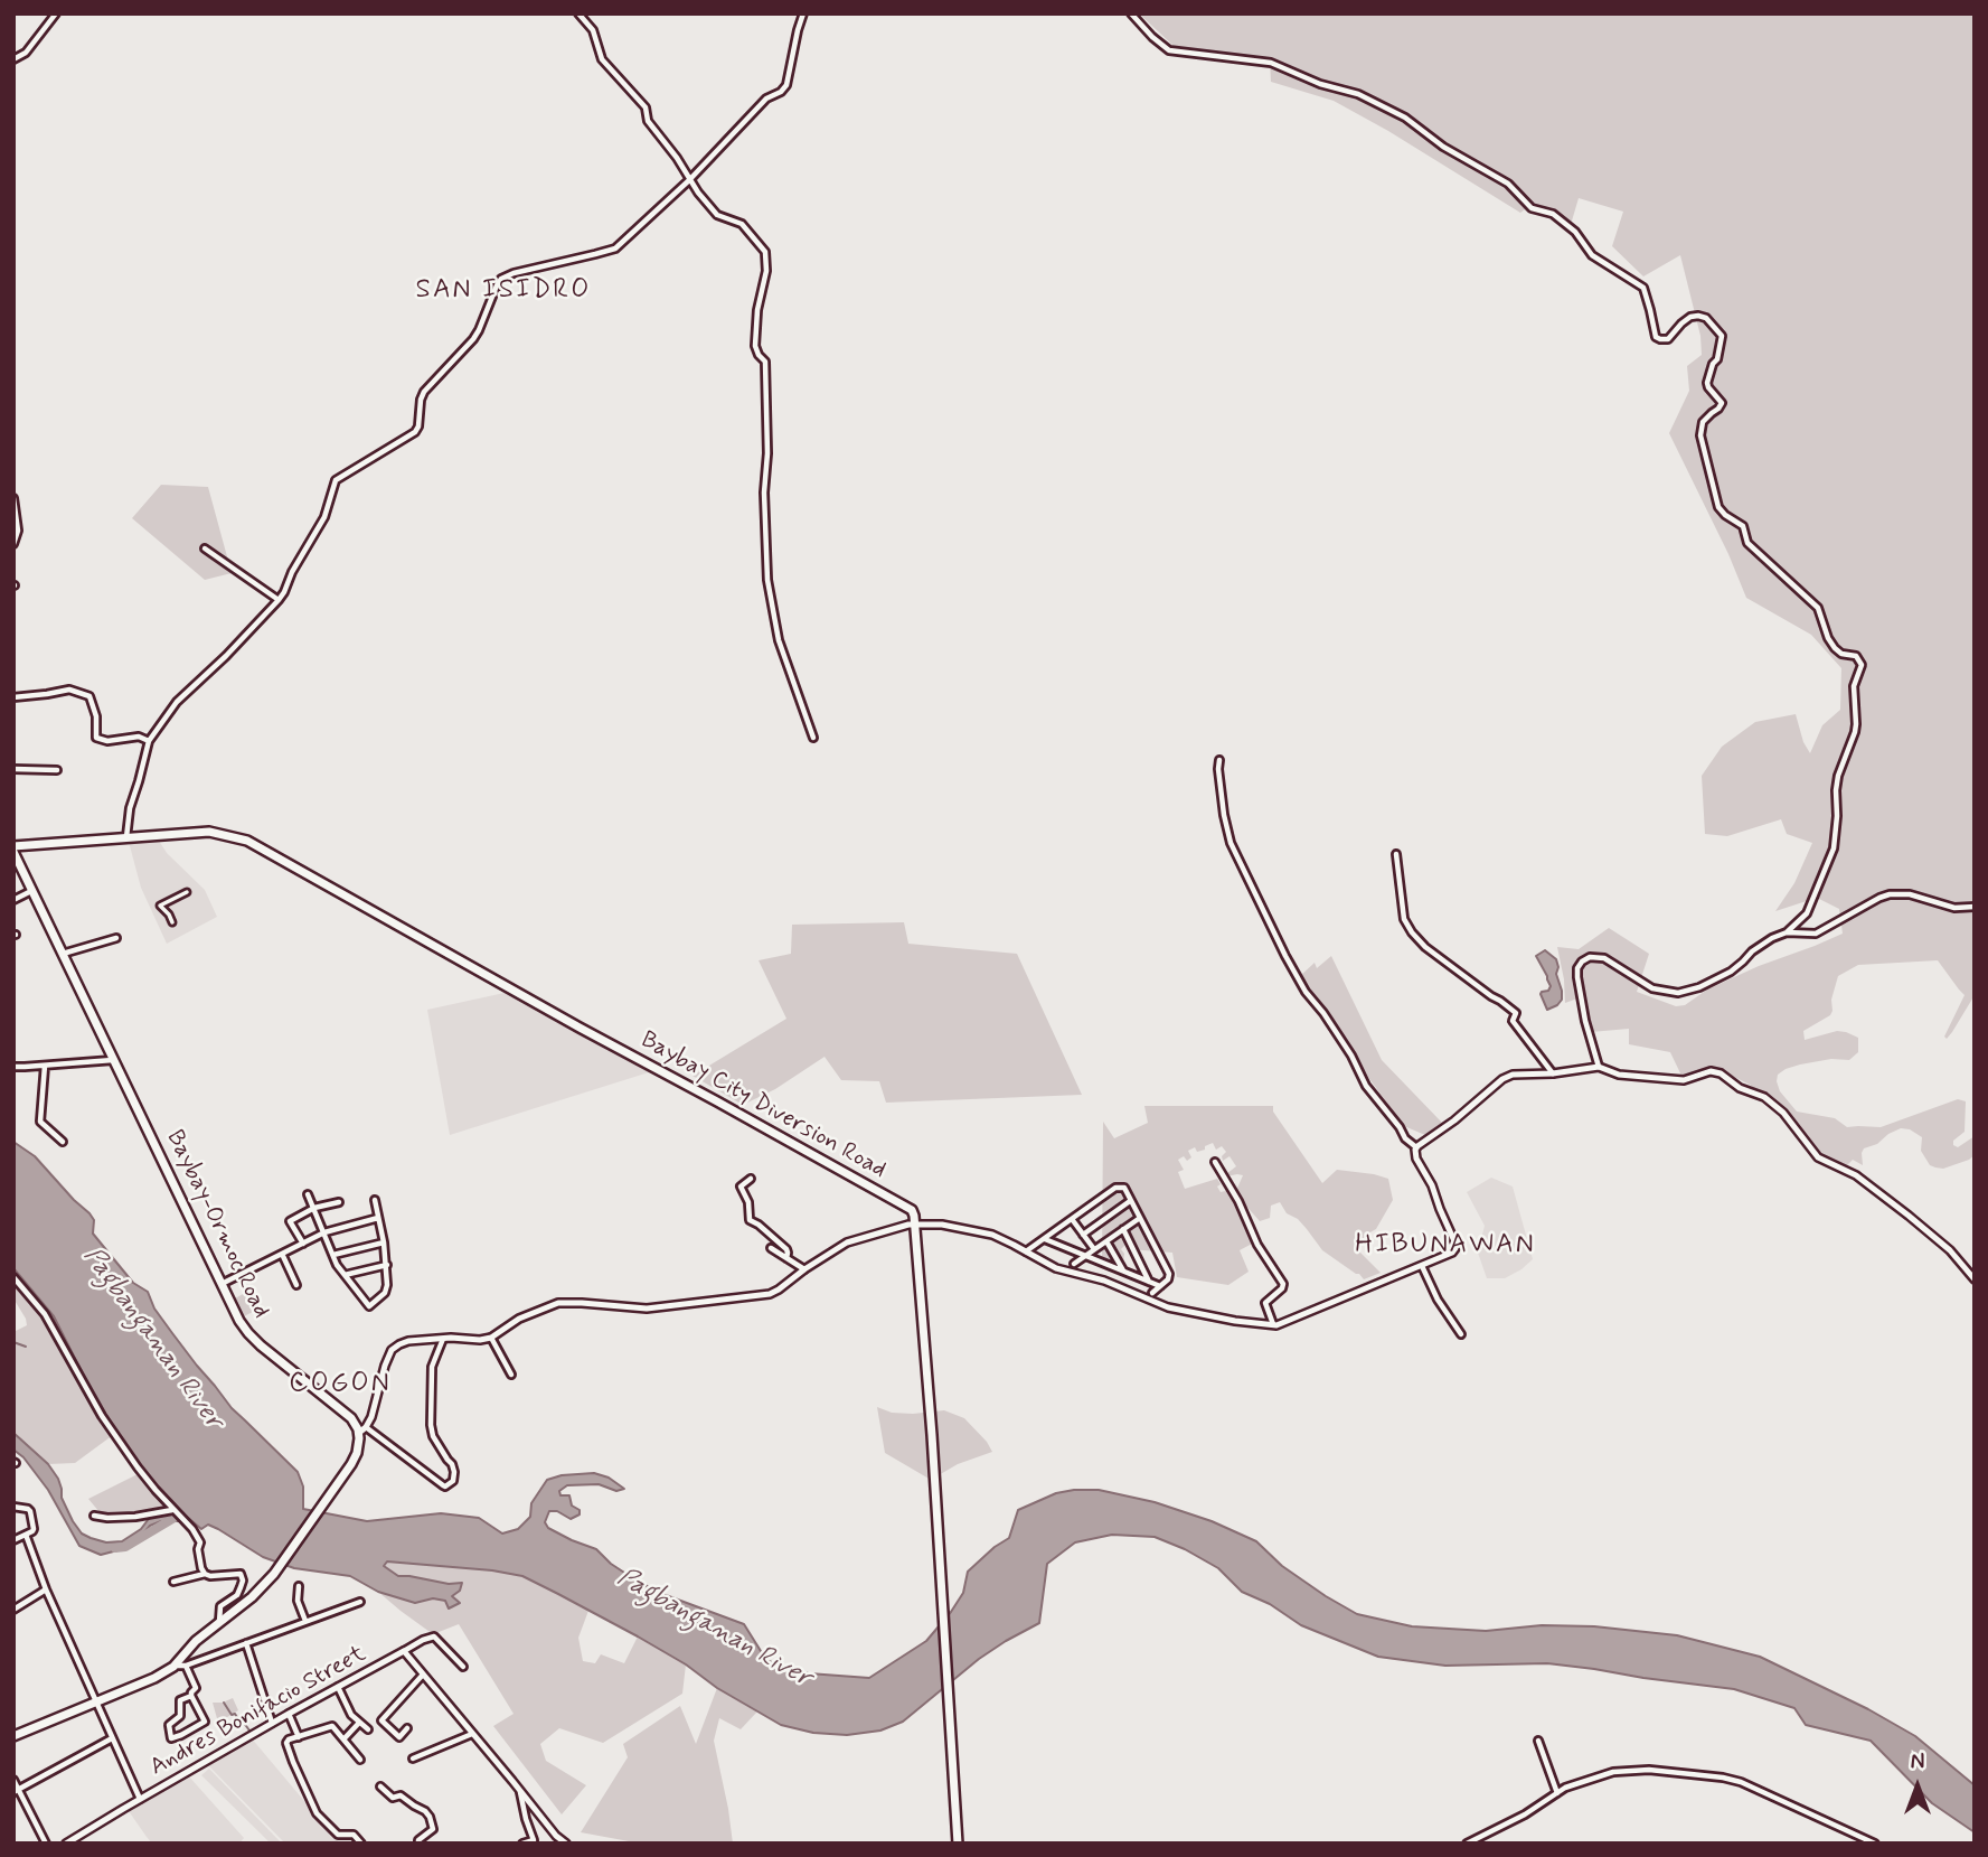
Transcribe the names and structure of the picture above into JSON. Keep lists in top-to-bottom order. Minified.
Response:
{"streets":{"main road":["Baybay City Diversion Road","Baybay-Ormoc Road"],"street":["Andres Bonifacio Street"]},"crossings":[["Baybay City Diversion Road","Baybay-Ormoc Road"]],"districts":["SAN ISIDRO","HIBUNAWAN","COGON"],"water":["Pagbanganan River"],"north":"top"}
